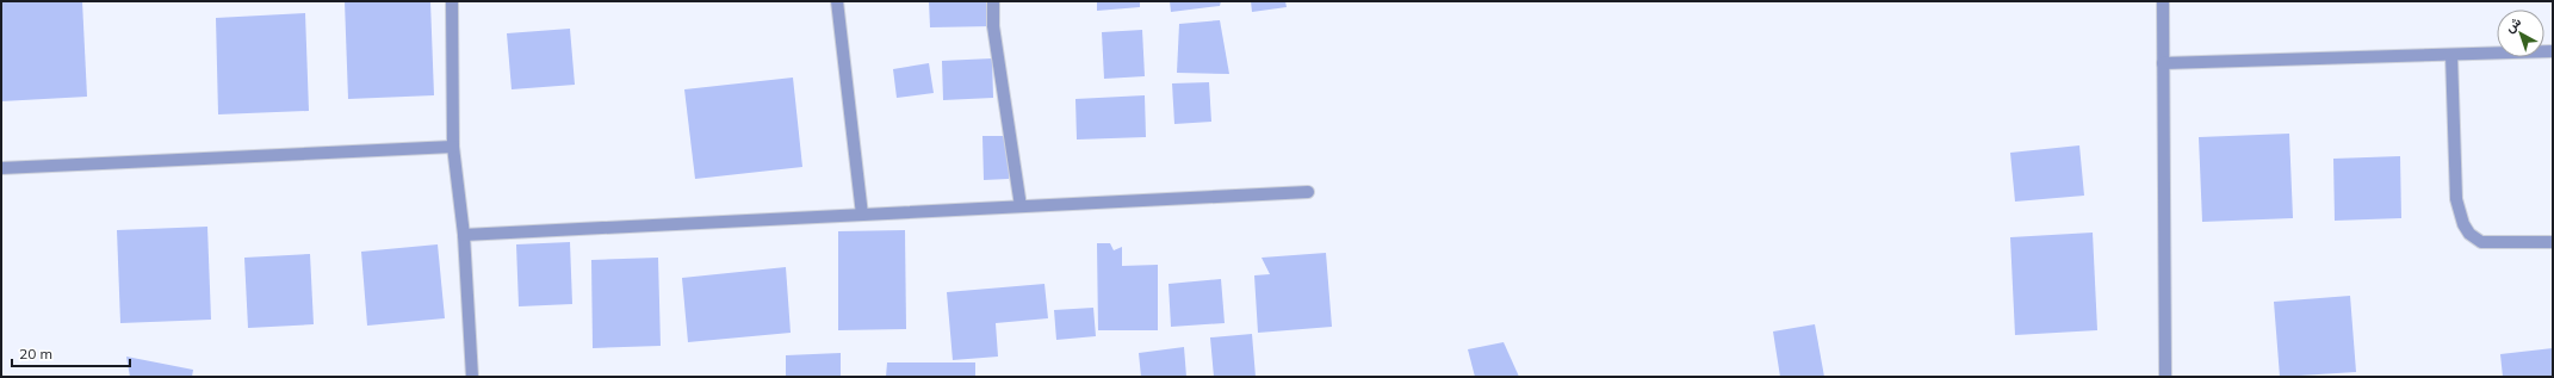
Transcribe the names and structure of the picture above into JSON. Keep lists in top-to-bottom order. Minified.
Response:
{"scale_bar":"20 m","north":"top left"}
